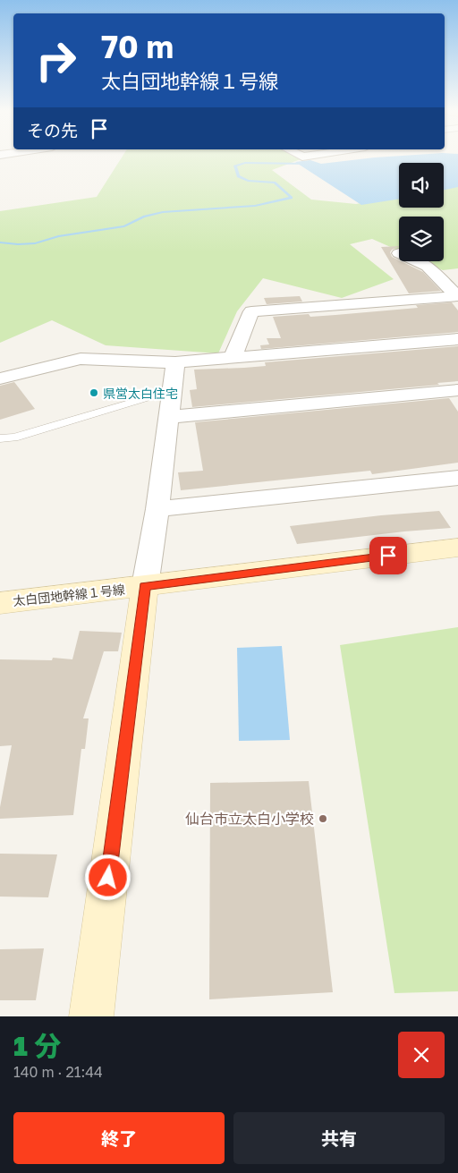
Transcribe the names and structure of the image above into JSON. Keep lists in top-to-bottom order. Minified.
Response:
{"streets":{"street":["太白団地幹線１号線"]},"places":["県営太白住宅","仙台市立太白小学校"],"page":{"turn":["70 m","太白団地幹線１号線"],"then":"その先","heading":["1 分","140 m · 21:44"],"buttons":["終了","共有"]}}
